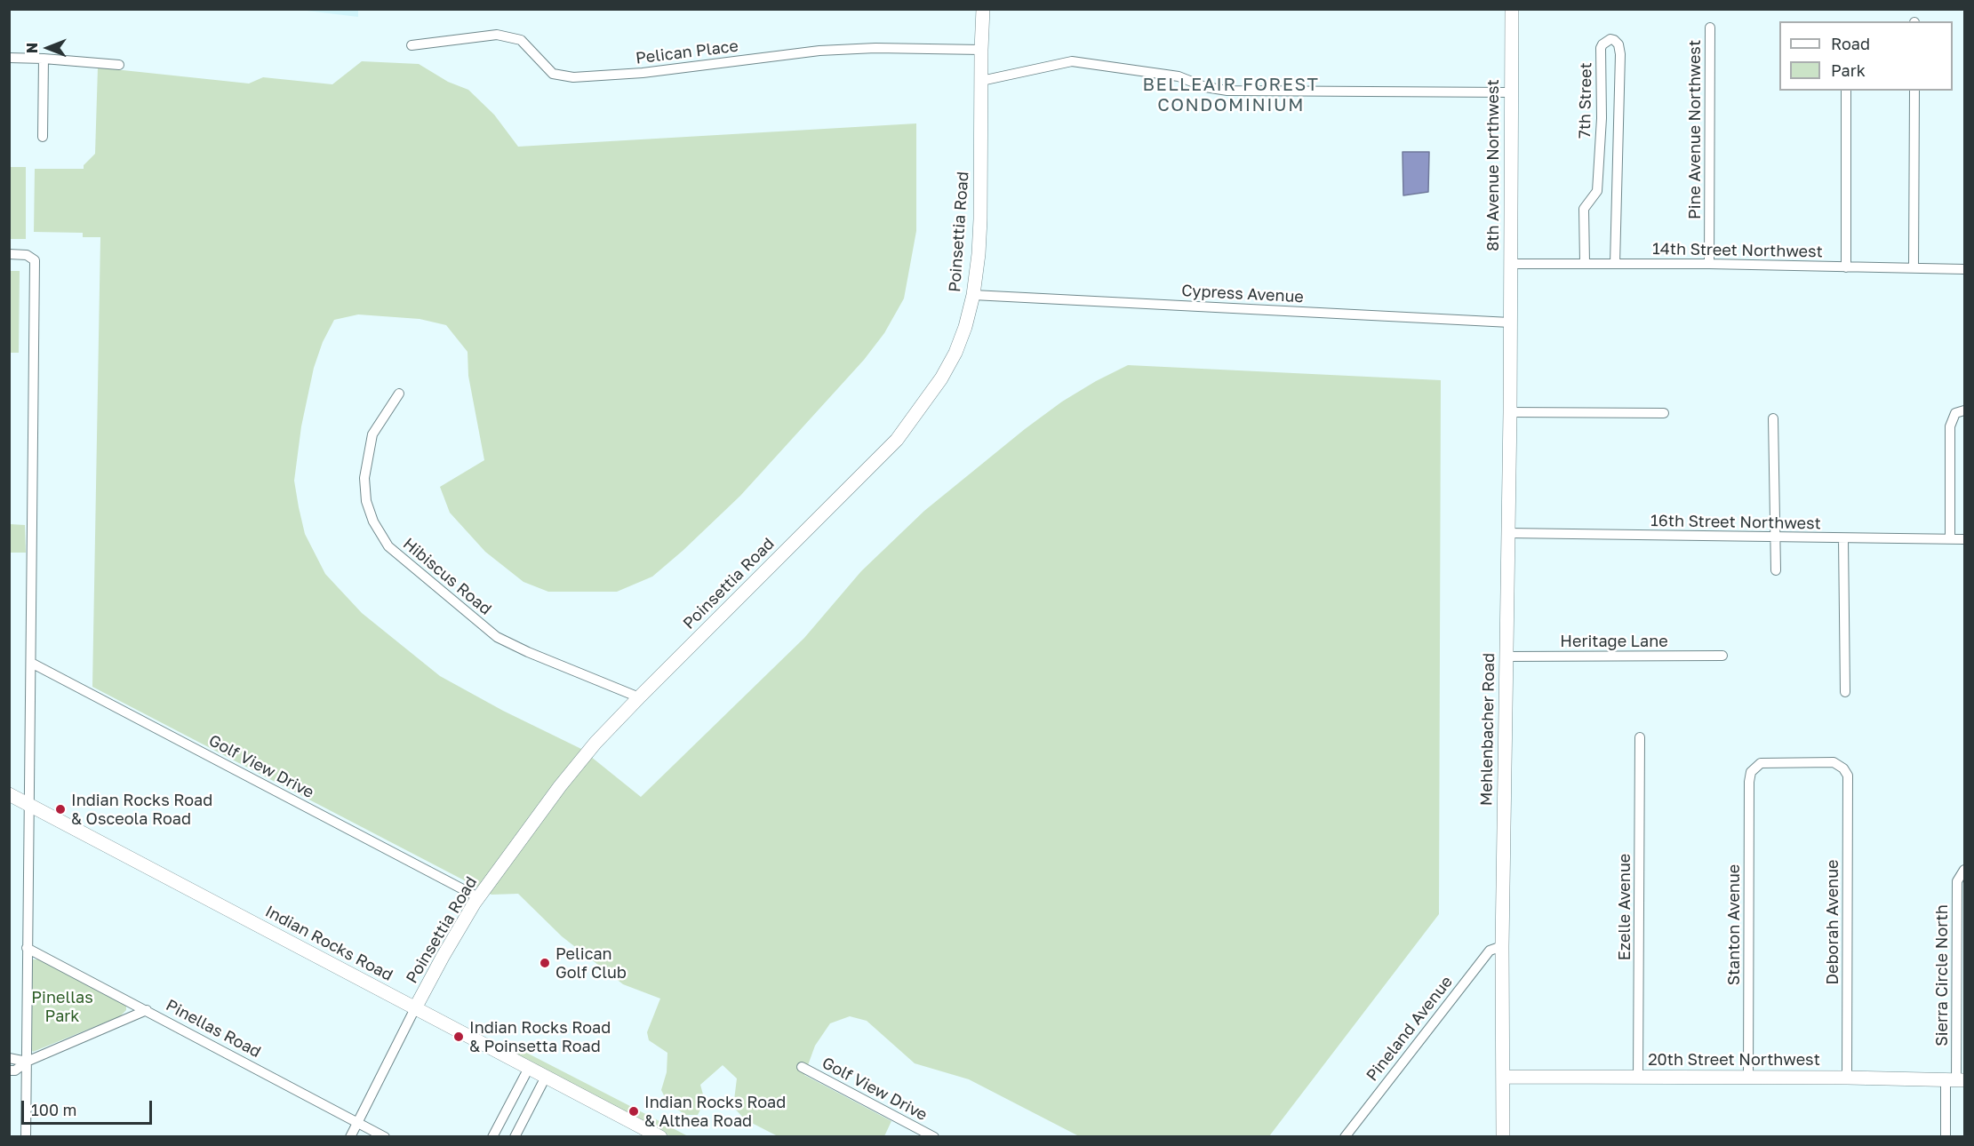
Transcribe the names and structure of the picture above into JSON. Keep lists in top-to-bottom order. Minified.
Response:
{"streets":{"street":["Pelican Place","7th Street","Pine Avenue Northwest","8th Avenue Northwest","Poinsettia Road","14th Street Northwest","Cypress Avenue","16th Street Northwest","Hibiscus Road","Heritage Lane","Mehlenbacher Road","Golf View Drive","Ezelle Avenue","Deborah Avenue","Stanton Avenue","Indian Rocks Road","Sierra Circle North","Pinellas Road","Pineland Avenue","20th Street Northwest"]},"crossings":[["Pelican Place","Poinsettia Road"],["7th Street","14th Street Northwest"],["Pine Avenue Northwest","14th Street Northwest"],["8th Avenue Northwest","14th Street Northwest"],["8th Avenue Northwest","Cypress Avenue"],["8th Avenue Northwest","Mehlenbacher Road"],["Poinsettia Road","Cypress Avenue"],["Poinsettia Road","Hibiscus Road"],["Poinsettia Road","Golf View Drive"],["Poinsettia Road","Indian Rocks Road"],["Poinsettia Road","Pinellas Road"],["Cypress Avenue","Mehlenbacher Road"],["16th Street Northwest","Mehlenbacher Road"],["Heritage Lane","Mehlenbacher Road"],["Mehlenbacher Road","Pineland Avenue"],["Mehlenbacher Road","20th Street Northwest"],["Ezelle Avenue","20th Street Northwest"],["Deborah Avenue","Stanton Avenue"],["Deborah Avenue","20th Street Northwest"],["Stanton Avenue","20th Street Northwest"],["Sierra Circle North","20th Street Northwest"]],"districts":["BELLEAIR FOREST CONDOMINIUM"],"parks":["Pinellas Park"],"places":["Indian Rocks Road & Osceola Road","Pelican Golf Club","Indian Rocks Road & Poinsetta Road","Indian Rocks Road & Althea Road"],"legend":["Road","Park"],"scale_bar":"100 m","north":"left"}
